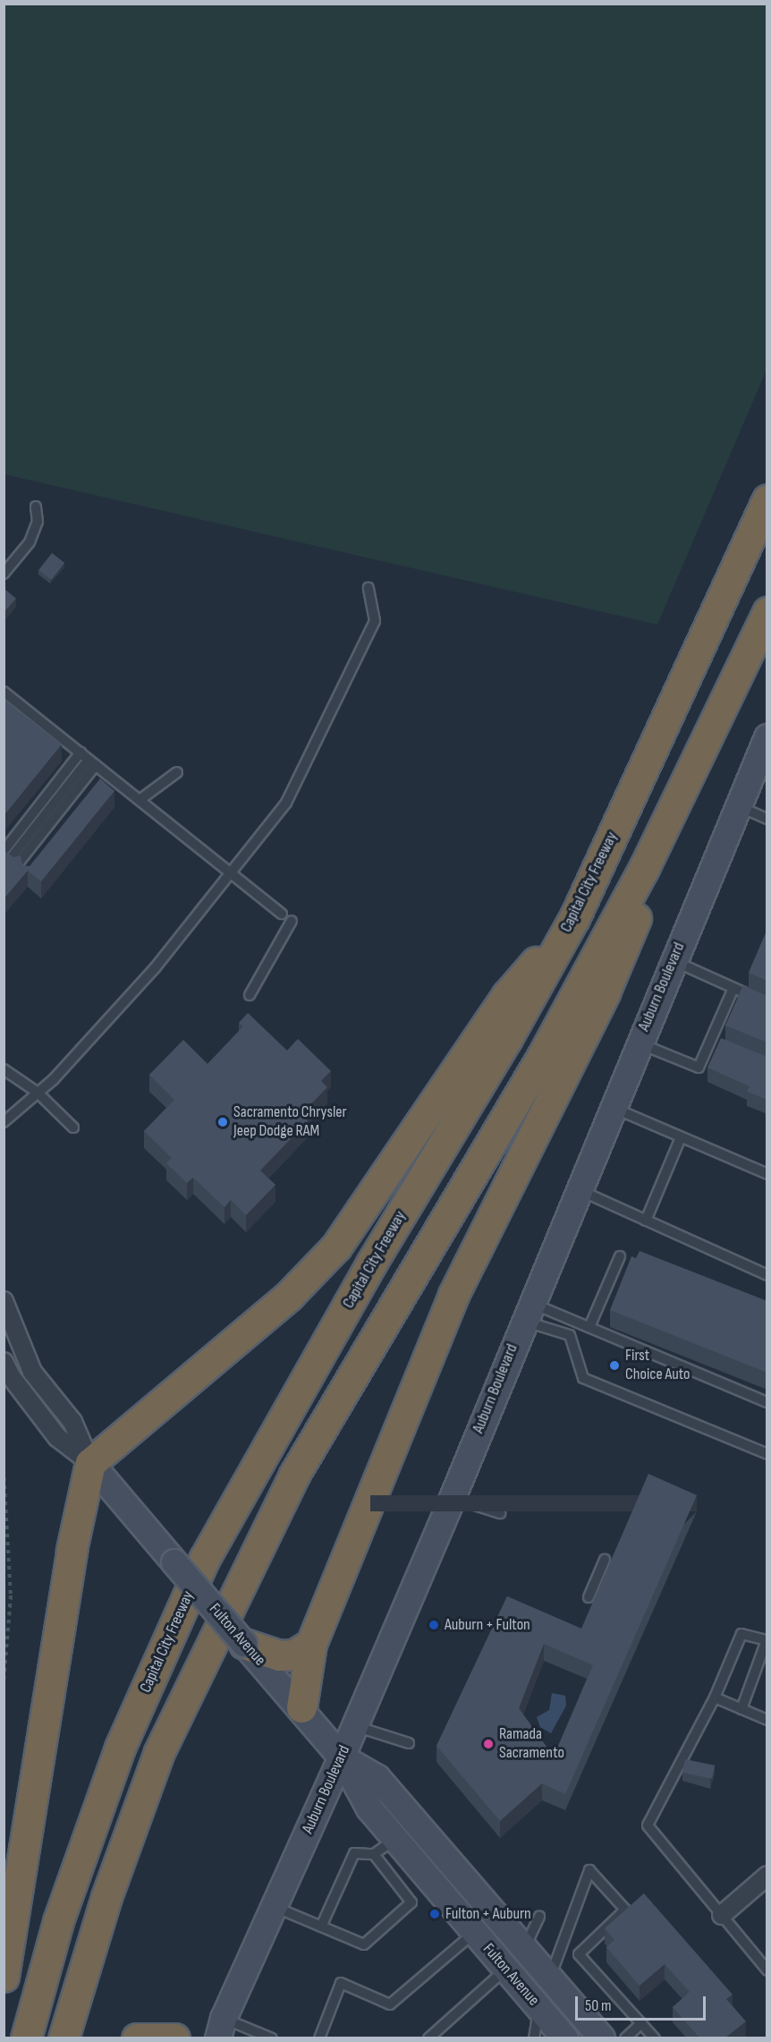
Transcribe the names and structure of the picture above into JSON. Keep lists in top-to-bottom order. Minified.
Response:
{"streets":{"highway":["Capital City Freeway"],"main road":["Auburn Boulevard","Fulton Avenue"]},"crossings":[["Auburn Boulevard","Fulton Avenue"]],"places":["Sacramento Chrysler Jeep Dodge RAM","First Choice Auto","Auburn + Fulton","Ramada Sacramento","Fulton + Auburn"],"scale_bar":"50 m"}
